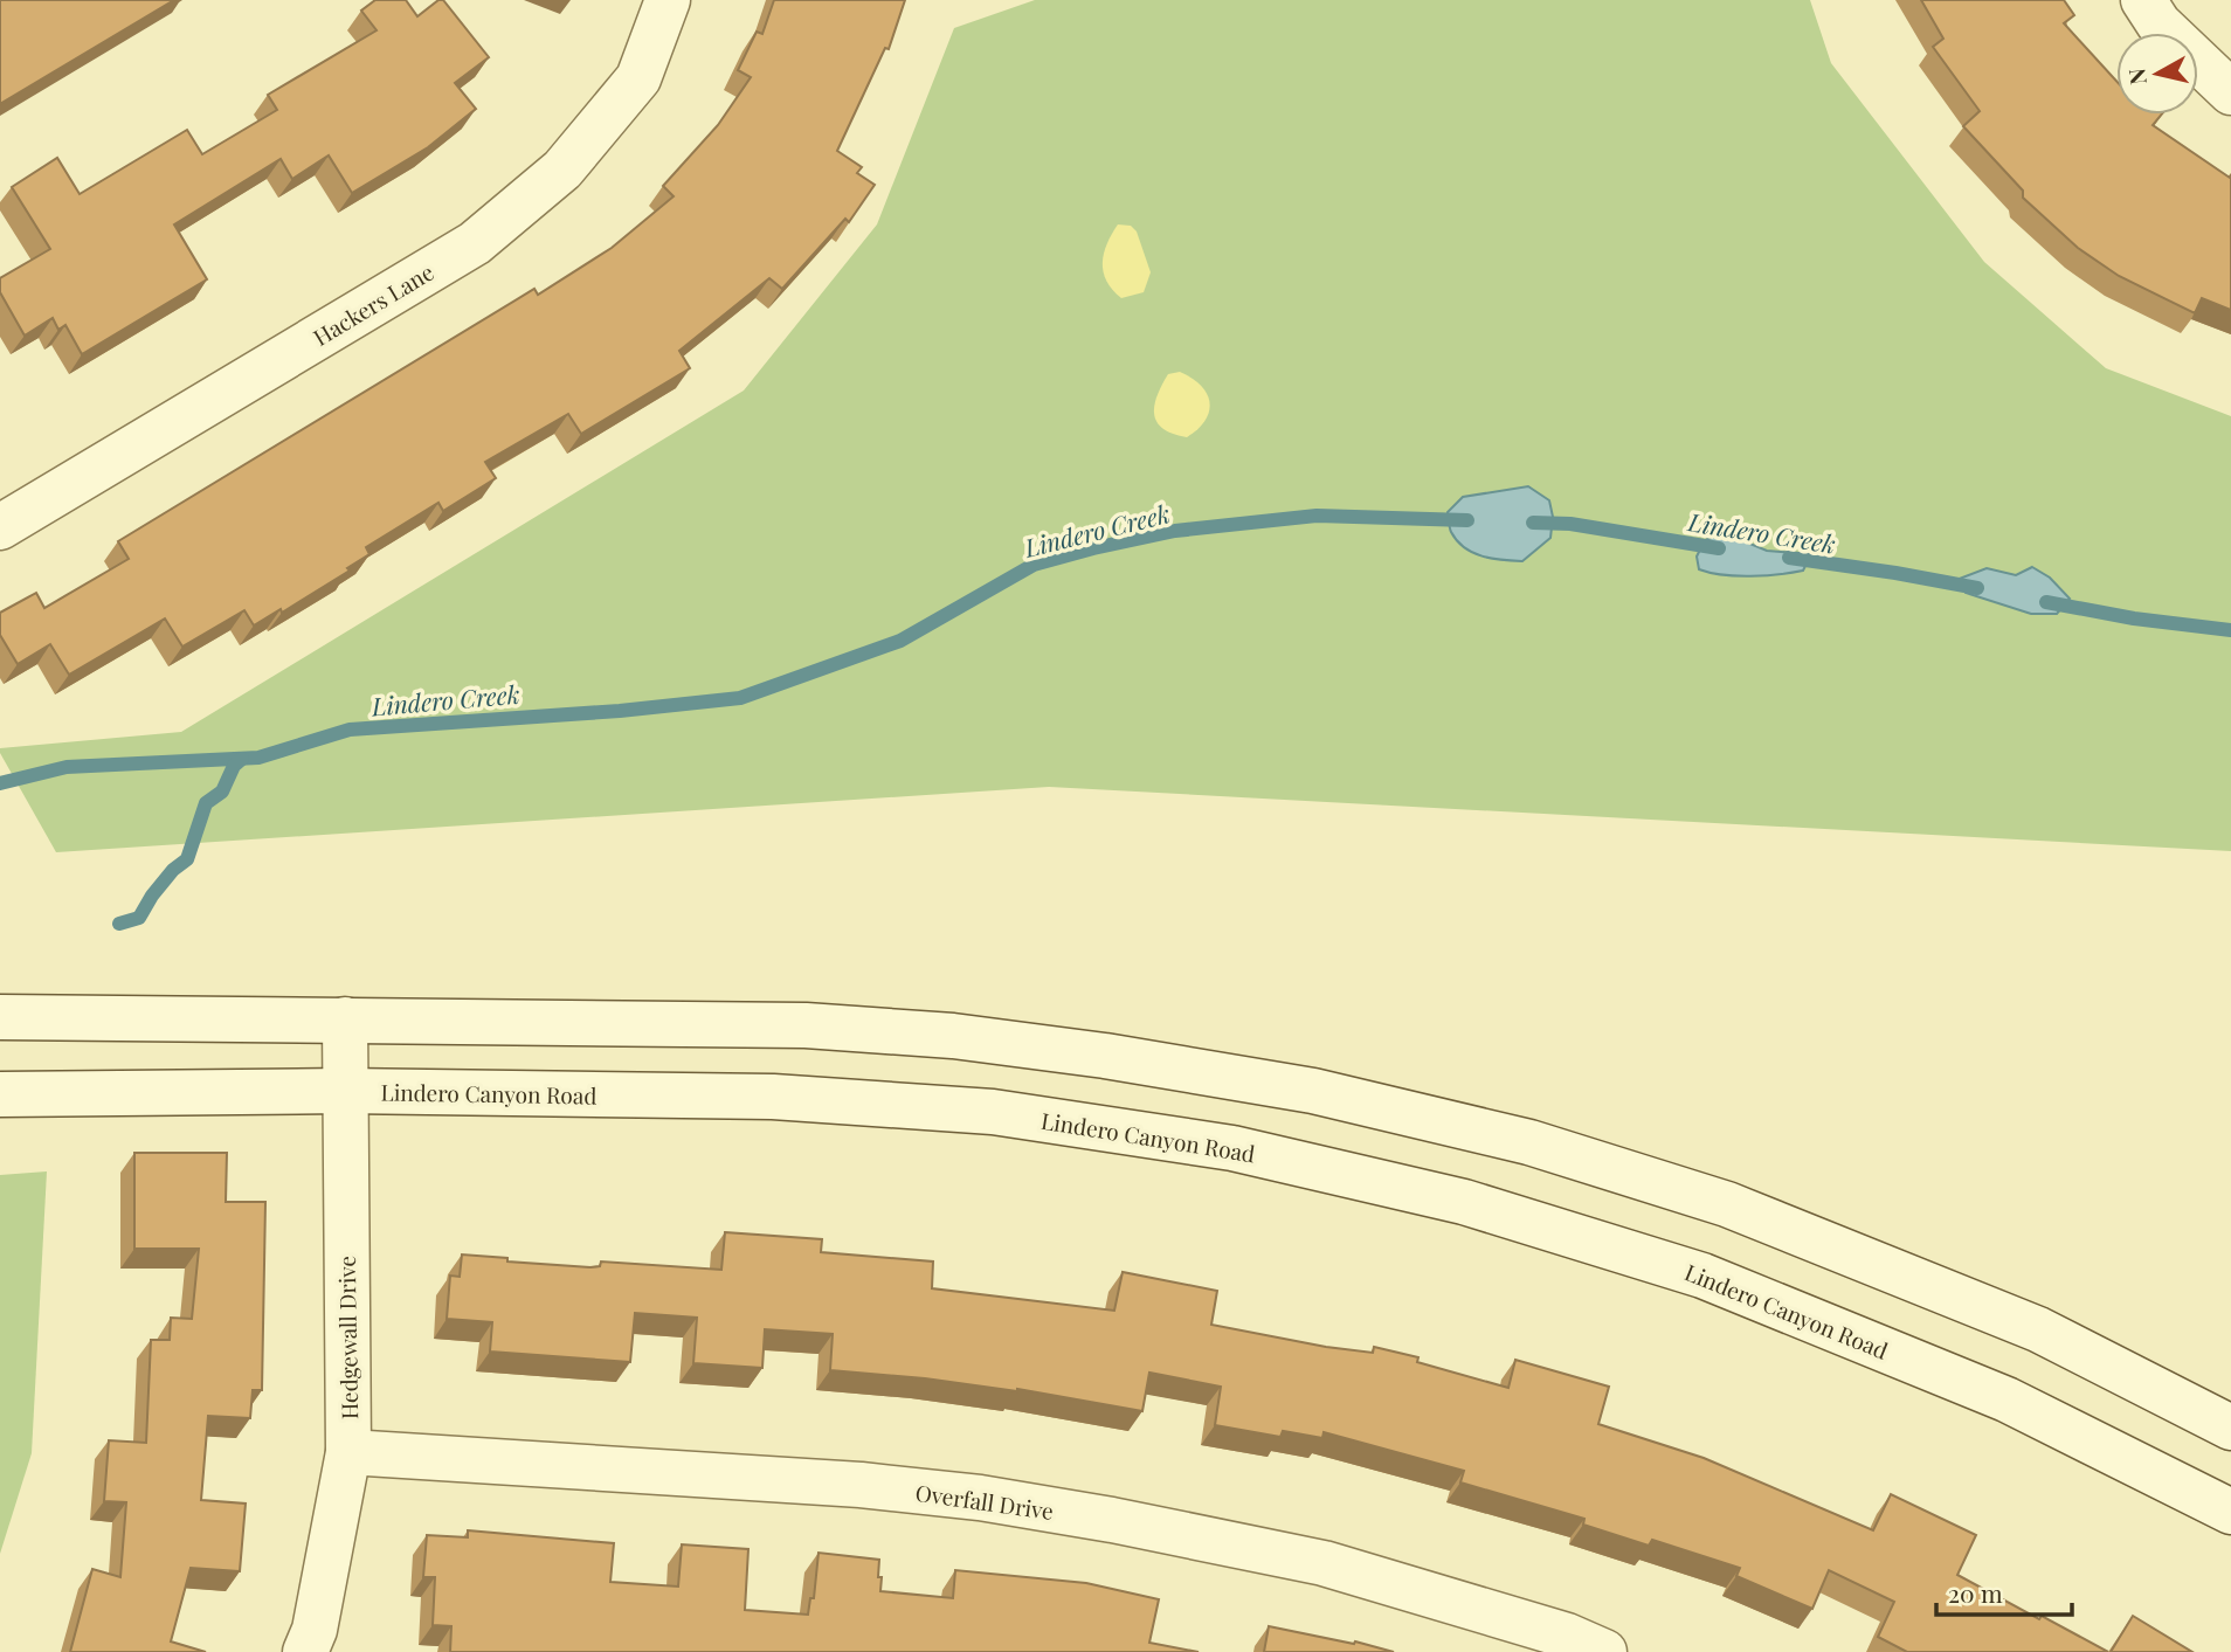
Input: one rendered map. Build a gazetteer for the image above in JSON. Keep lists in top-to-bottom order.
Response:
{
  "streets": {
    "main road": [
      "Hackers Lane",
      "Lindero Canyon Road",
      "Hedgewall Drive",
      "Overfall Drive"
    ]
  },
  "crossings": [
    ["Lindero Canyon Road", "Hedgewall Drive"],
    ["Hedgewall Drive", "Overfall Drive"]
  ],
  "water": ["Lindero Creek"],
  "scale_bar": "20 m",
  "north": "left"
}
